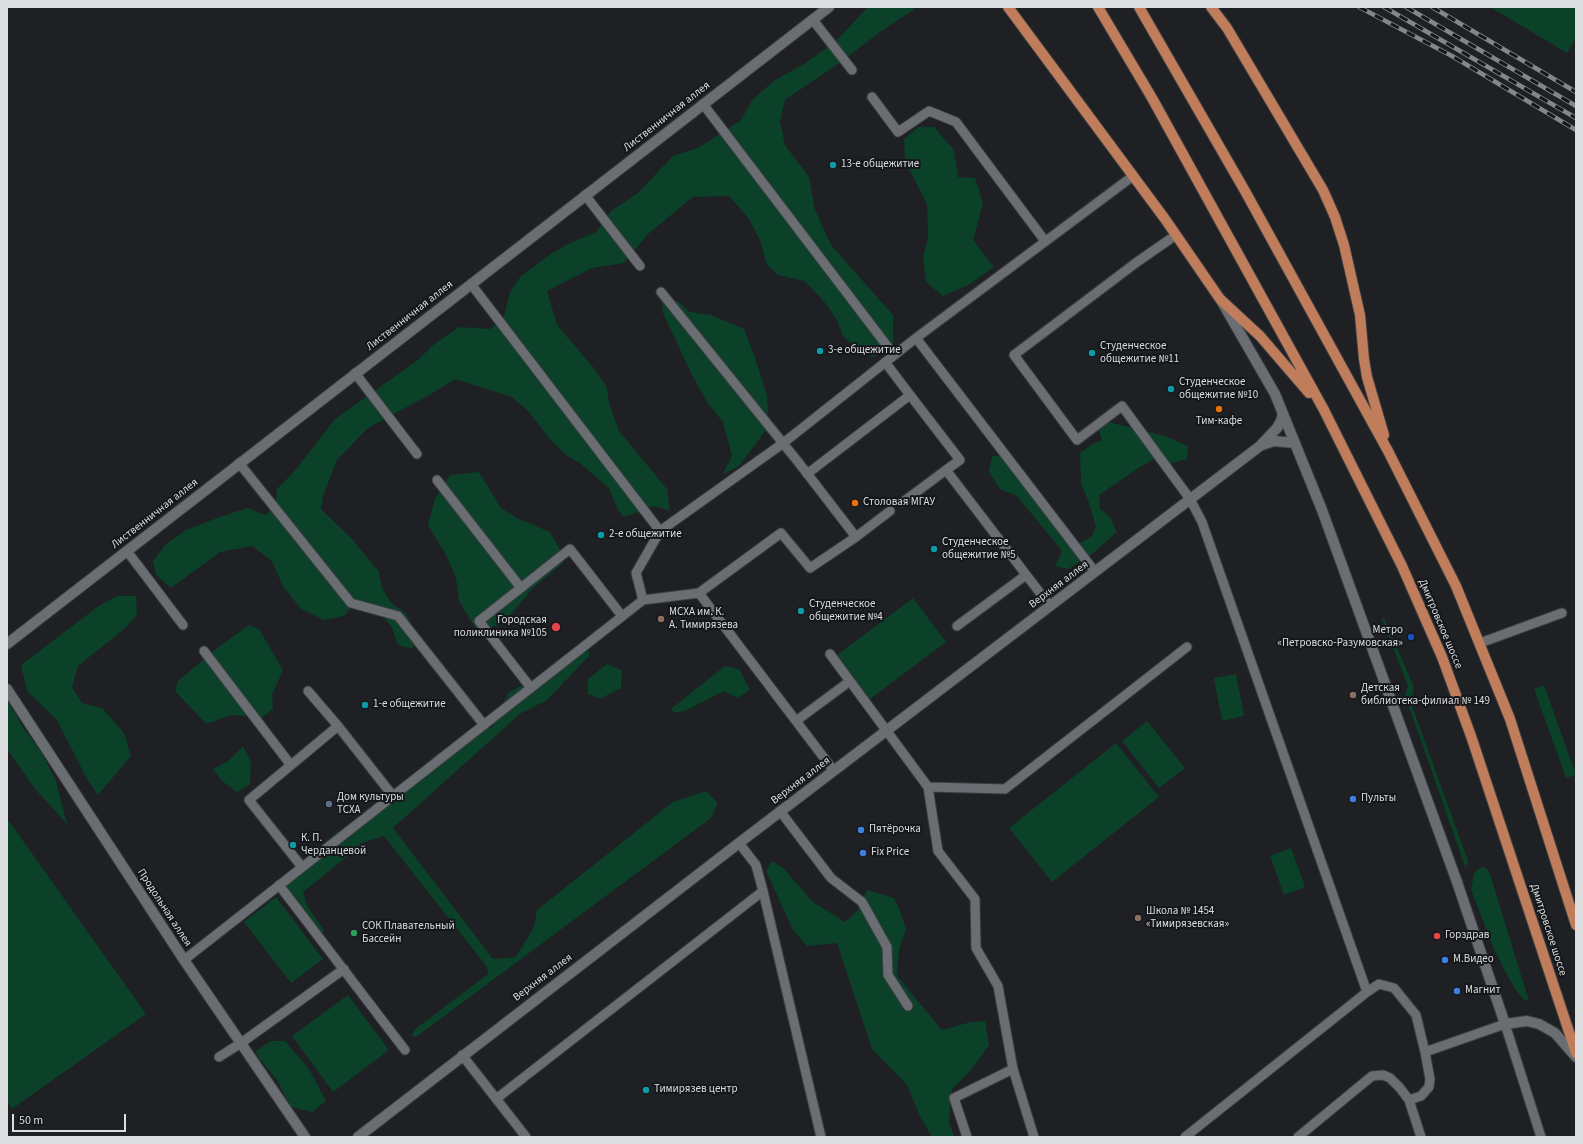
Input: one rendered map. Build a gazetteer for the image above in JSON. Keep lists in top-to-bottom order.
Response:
{
  "streets": {
    "main road": ["Дмитровское шоссе"],
    "street": ["Лиственничная аллея", "Верхняя аллея", "Продольная аллея"]
  },
  "places": [
    "13-е общежитие",
    "3-е общежитие",
    "Студенческое общежитие №11",
    "Студенческое общежитие №10",
    "Тим-кафе",
    "Столовая МГАУ",
    "2-е общежитие",
    "Студенческое общежитие №5",
    "Студенческое общежитие №4",
    "МСХА им. К. А. Тимирязева",
    "Городская поликлиника №105",
    "Метро «Петровско-Разумовская»",
    "Детская библиотека-филиал № 149",
    "1-е общежитие",
    "Пульты",
    "Дом культуры ТСХА",
    "Пятёрочка",
    "К. П. Черданцевой",
    "Fix Price",
    "Школа № 1454 «Тимирязевская»",
    "СОК Плавательный Бассейн",
    "Горздрав",
    "М.Видео",
    "Магнит",
    "Тимирязев центр"
  ],
  "scale_bar": "50 m"
}
